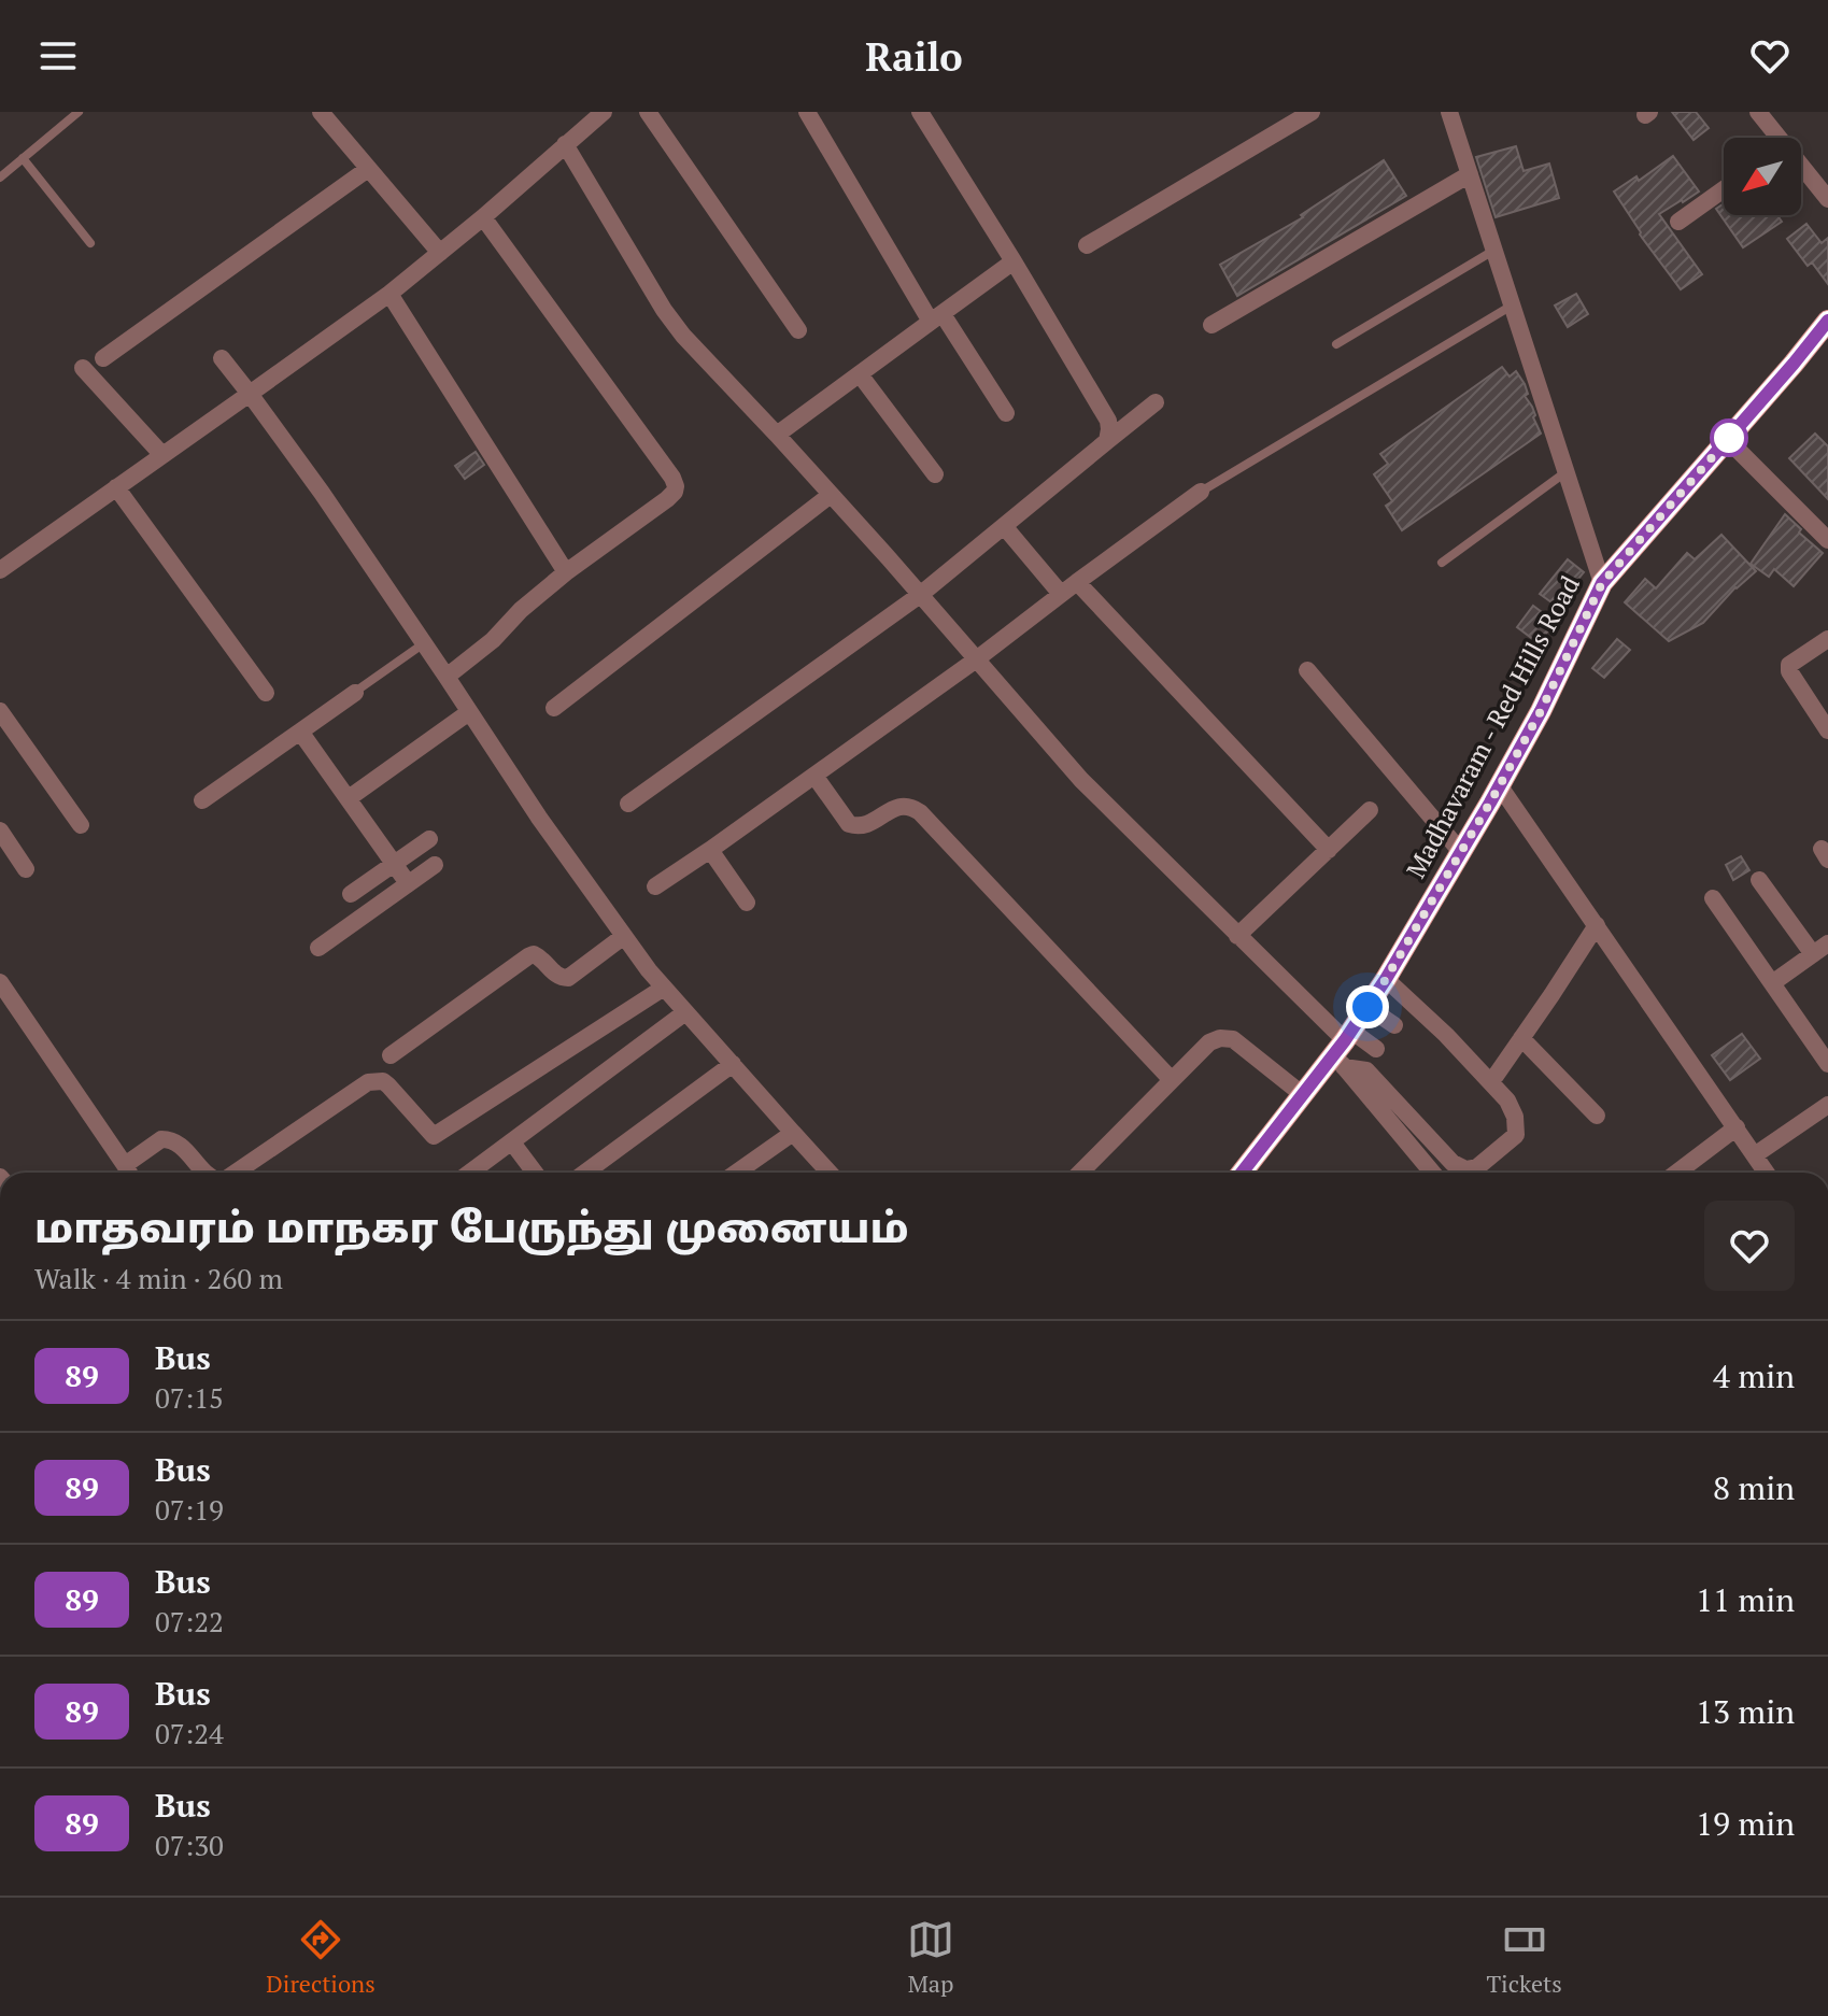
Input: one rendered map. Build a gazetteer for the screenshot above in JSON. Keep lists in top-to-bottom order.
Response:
{
  "streets": {
    "main road": ["Madhavaram - Red Hills Road"]
  },
  "lines": ["bus line 89"],
  "north": "bottom left",
  "page": {
    "header": "Railo",
    "heading": ["மாதவரம் மாநகர பேருந்து முனையம்", "Walk · 4 min · 260 m"],
    "list": [
      {
        "mark": "89",
        "name": "Bus",
        "note": "07:15",
        "value": "4 min"
      },
      {
        "mark": "89",
        "name": "Bus",
        "note": "07:19",
        "value": "8 min"
      },
      {
        "mark": "89",
        "name": "Bus",
        "note": "07:22",
        "value": "11 min"
      },
      {
        "mark": "89",
        "name": "Bus",
        "note": "07:24",
        "value": "13 min"
      },
      {
        "mark": "89",
        "name": "Bus",
        "note": "07:30",
        "value": "19 min"
      }
    ],
    "tabs": ["Directions", "Map", "Tickets"]
  }
}
